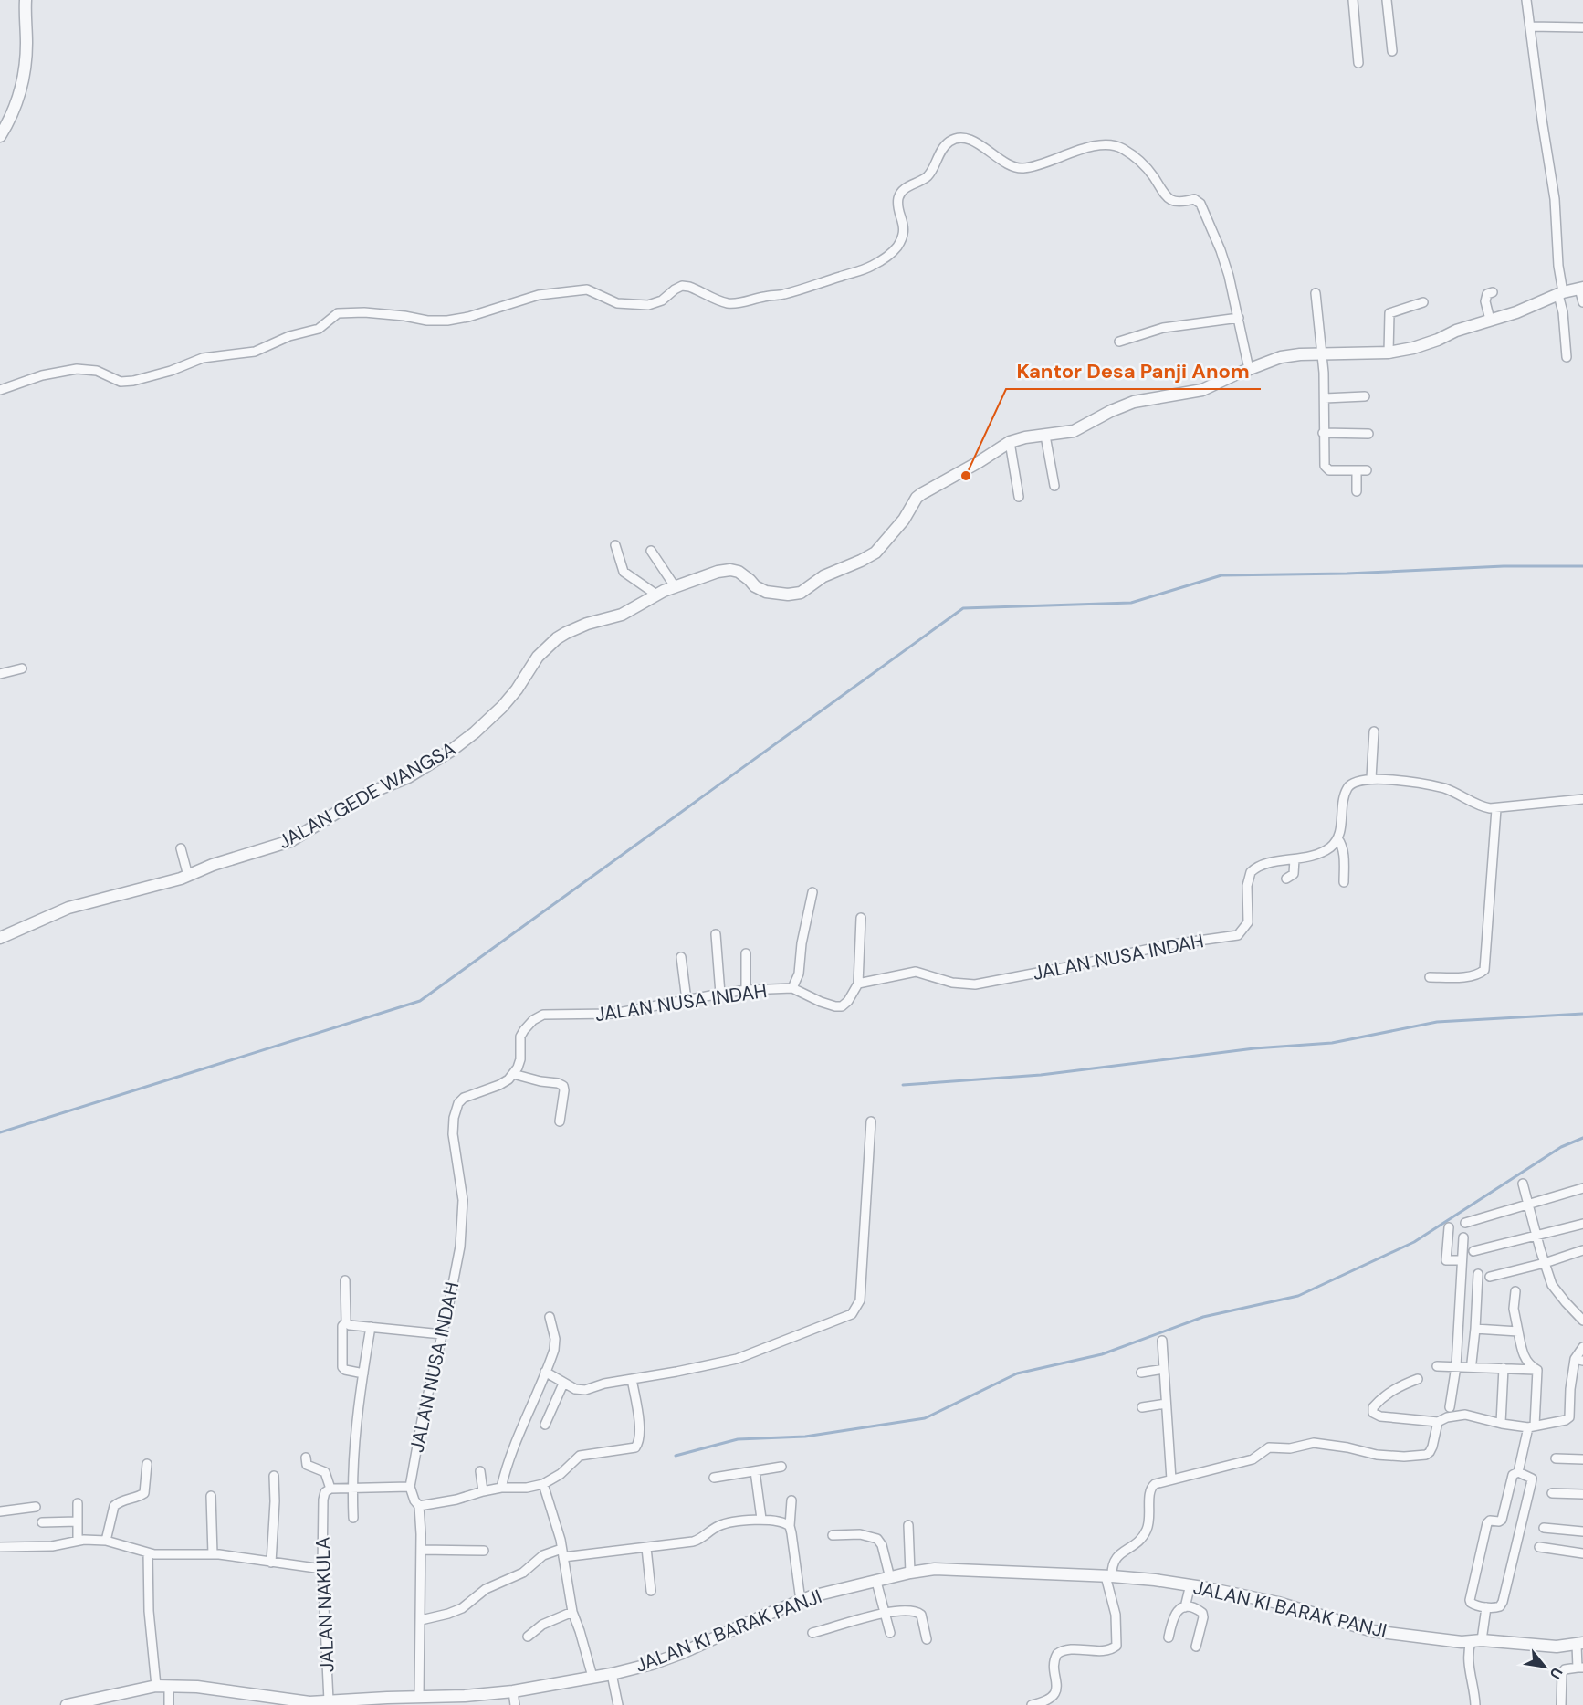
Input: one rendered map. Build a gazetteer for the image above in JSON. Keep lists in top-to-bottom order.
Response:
{
  "streets": {
    "street": [
      "JALAN GEDE WANGSA",
      "JALAN NUSA INDAH",
      "JALAN NAKULA",
      "JALAN KI BARAK PANJI"
    ]
  },
  "crossings": [
    ["JALAN NAKULA", "JALAN KI BARAK PANJI"]
  ],
  "places": ["Kantor Desa Panji Anom"],
  "north": "bottom right"
}
